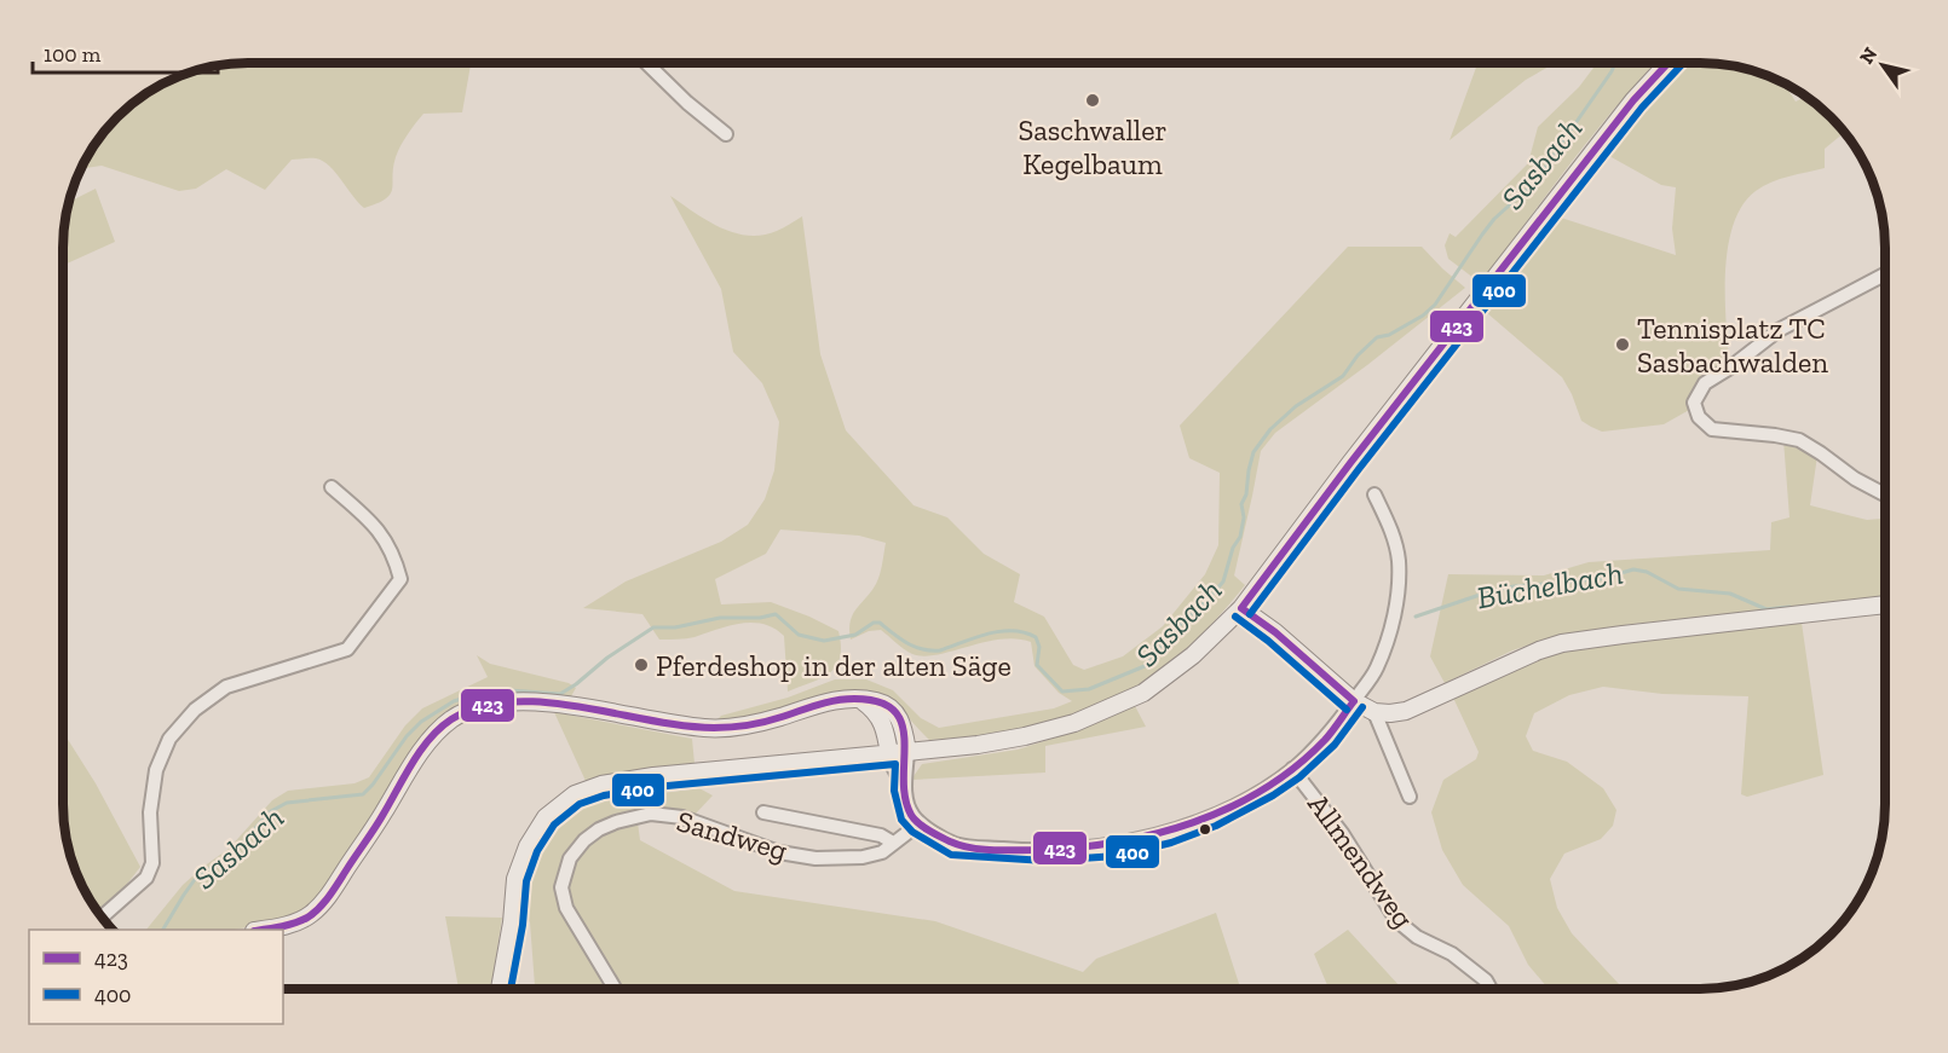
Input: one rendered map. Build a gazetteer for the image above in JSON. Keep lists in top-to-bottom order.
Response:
{
  "streets": {
    "street": ["Sandweg", "Allmendweg"]
  },
  "water": ["Sasbach", "Büchelbach"],
  "places": ["Saschwaller Kegelbaum", "Tennisplatz TC Sasbachwalden", "Pferdeshop in der alten Säge"],
  "lines": ["transit line 423", "transit line 400"],
  "legend": ["423", "400"],
  "scale_bar": "100 m",
  "north": "top left"
}
